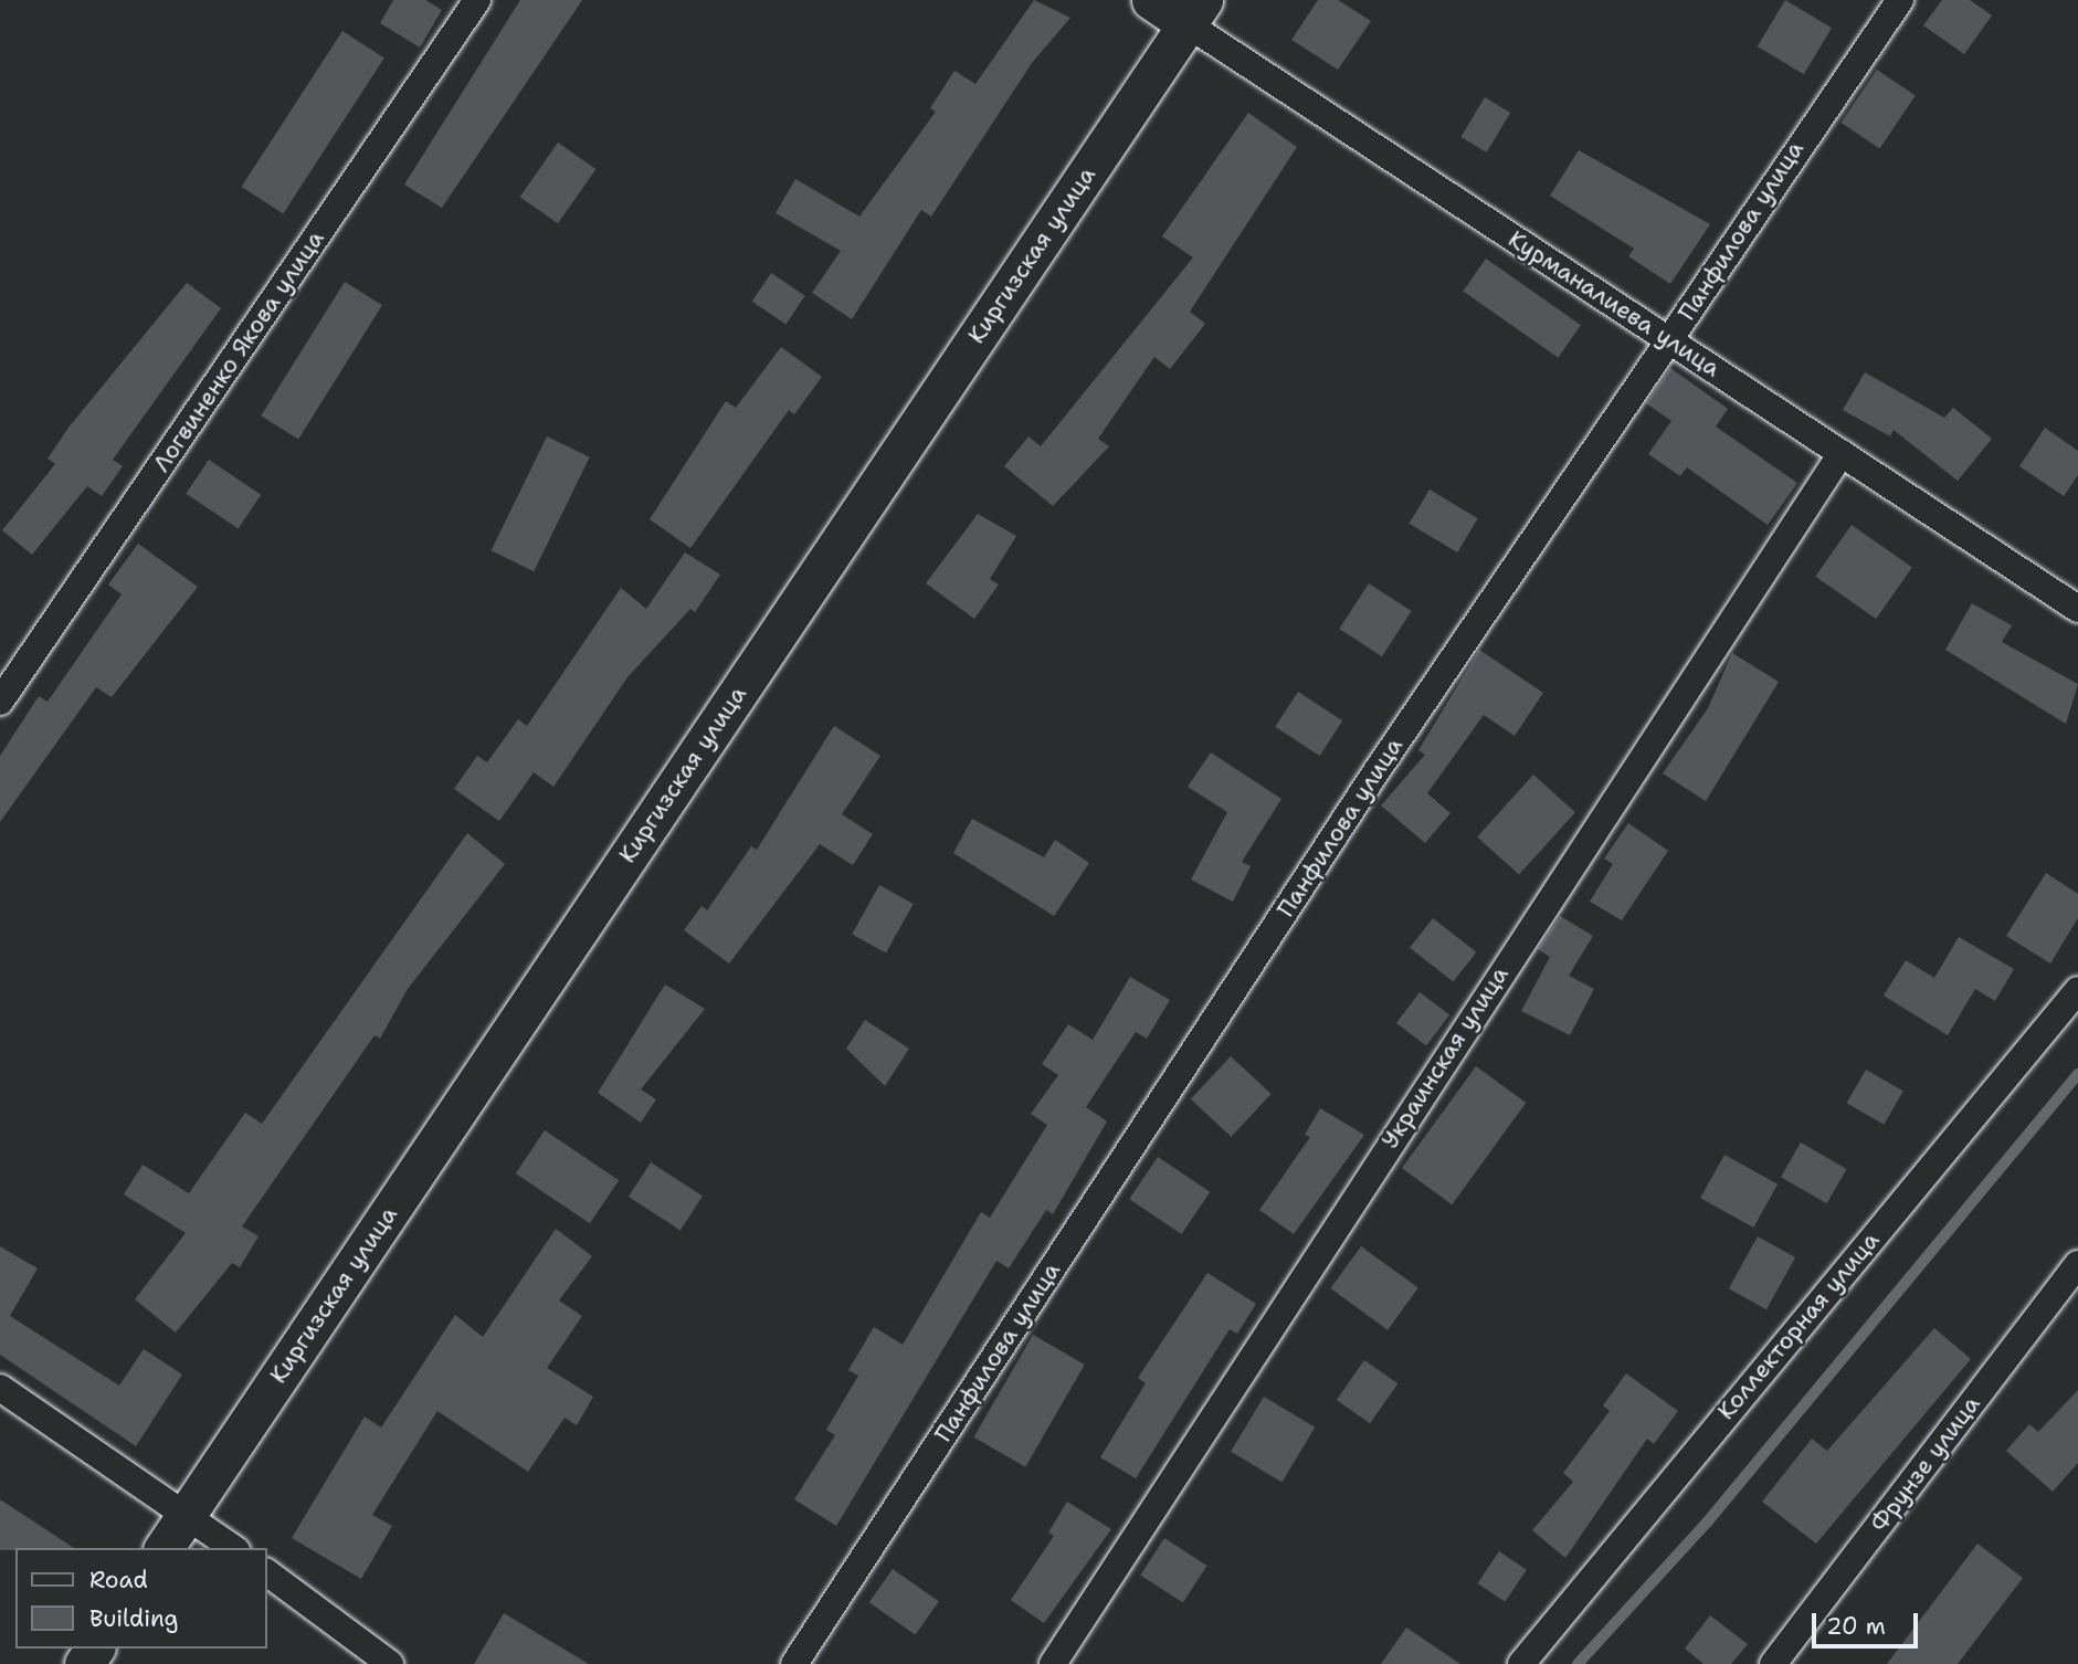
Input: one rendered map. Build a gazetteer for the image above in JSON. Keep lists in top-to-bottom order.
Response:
{
  "streets": {
    "main road": ["Киргизская улица", "Курманалиева улица"],
    "street": [
      "Панфилова улица",
      "Логвиненко Якова улица",
      "Украинская улица",
      "Коллекторная улица",
      "Фрунзе улица"
    ]
  },
  "crossings": [
    ["Панфилова улица", "Курманалиева улица"],
    ["Киргизская улица", "Курманалиева улица"],
    ["Курманалиева улица", "Украинская улица"]
  ],
  "legend": ["Road", "Building"],
  "scale_bar": "20 m"
}
